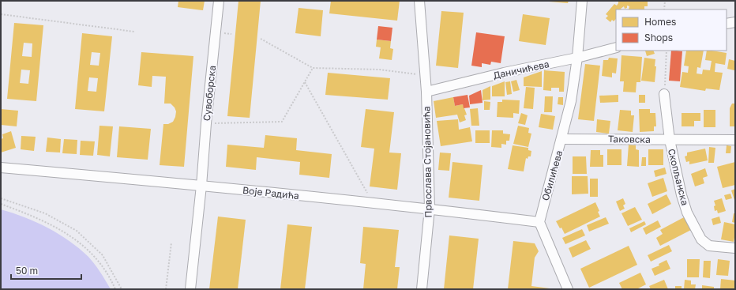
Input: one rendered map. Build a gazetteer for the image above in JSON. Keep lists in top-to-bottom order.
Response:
{
  "streets": {
    "street": [
      "Даничићева",
      "Сувоборска",
      "Таковска",
      "Првослава Стојановића",
      "Обилићева",
      "Скопљанска",
      "Воје Радића"
    ]
  },
  "crossings": [
    ["Даничићева", "Првослава Стојановића"],
    ["Даничићева", "Обилићева"],
    ["Сувоборска", "Воје Радића"],
    ["Таковска", "Обилићева"],
    ["Таковска", "Скопљанска"],
    ["Првослава Стојановића", "Воје Радића"],
    ["Обилићева", "Воје Радића"]
  ],
  "legend": ["Homes", "Shops"],
  "scale_bar": "50 m"
}
